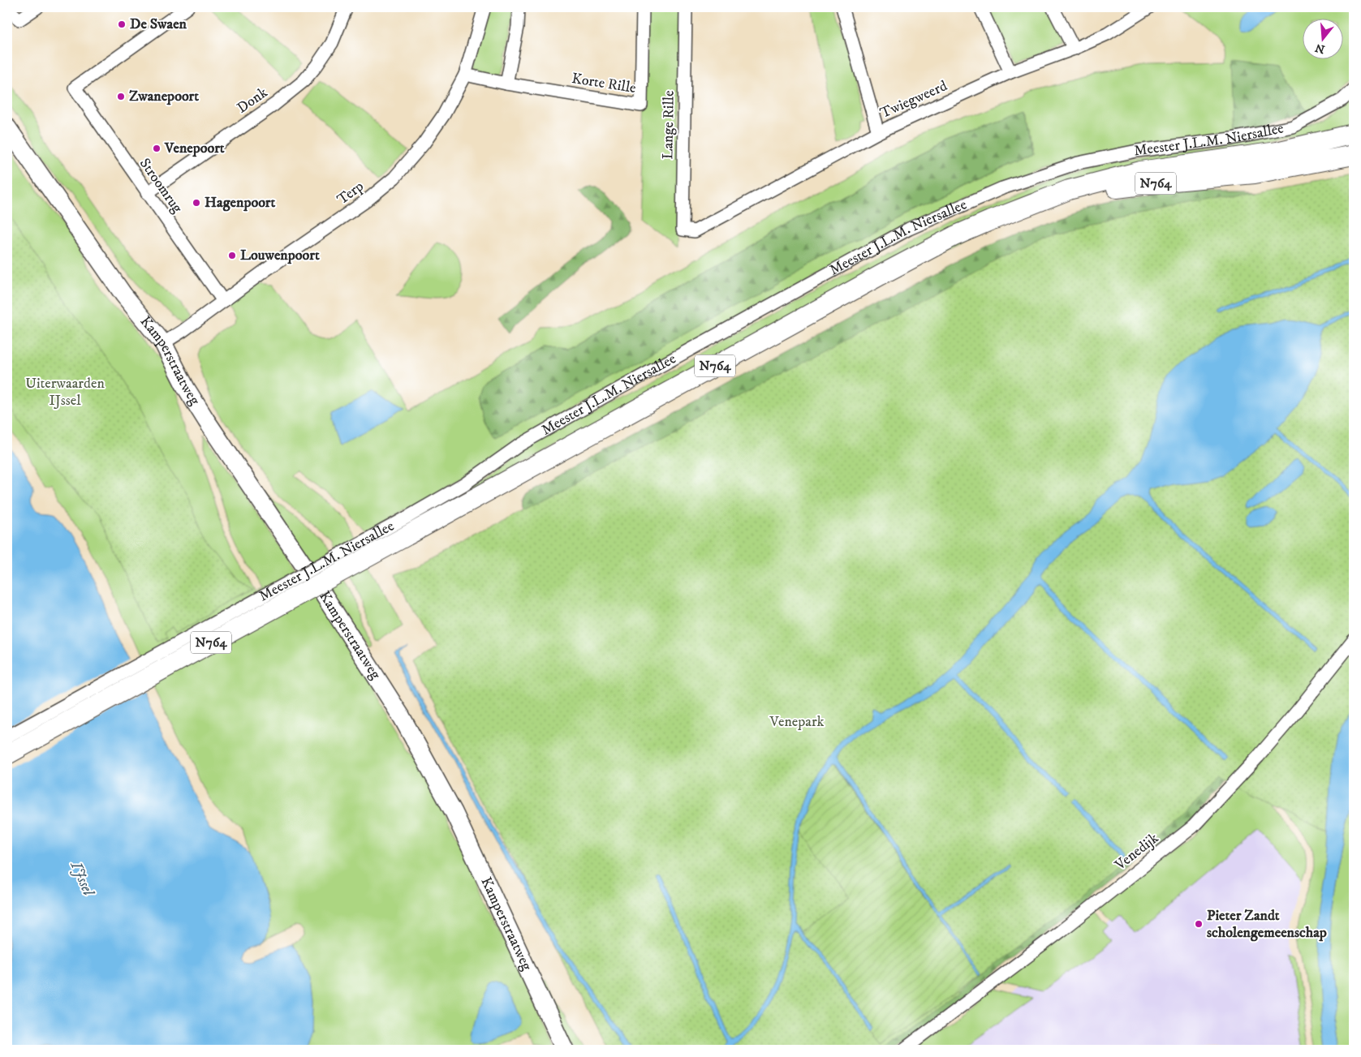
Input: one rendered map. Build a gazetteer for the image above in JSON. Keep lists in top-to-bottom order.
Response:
{
  "streets": {
    "main road": ["Meester J.L.M. Niersallee", "N764", "Kamperstraatweg"],
    "street": [
      "Korte Rille",
      "Twiegweerd",
      "Donk",
      "Lange Rille",
      "Stroomrug",
      "Terp",
      "Venedijk"
    ]
  },
  "crossings": [
    ["Korte Rille", "Terp"],
    ["Twiegweerd", "Lange Rille"],
    ["Donk", "Stroomrug"],
    ["Stroomrug", "Terp"],
    ["Terp", "Kamperstraatweg"]
  ],
  "water": ["IJssel"],
  "parks": ["Uiterwaarden IJssel", "Venepark"],
  "places": [
    "De Swaen",
    "Zwanepoort",
    "Venepoort",
    "Hagenpoort",
    "Louwenpoort",
    "Pieter Zandt scholengemeenschap"
  ],
  "north": "bottom"
}
